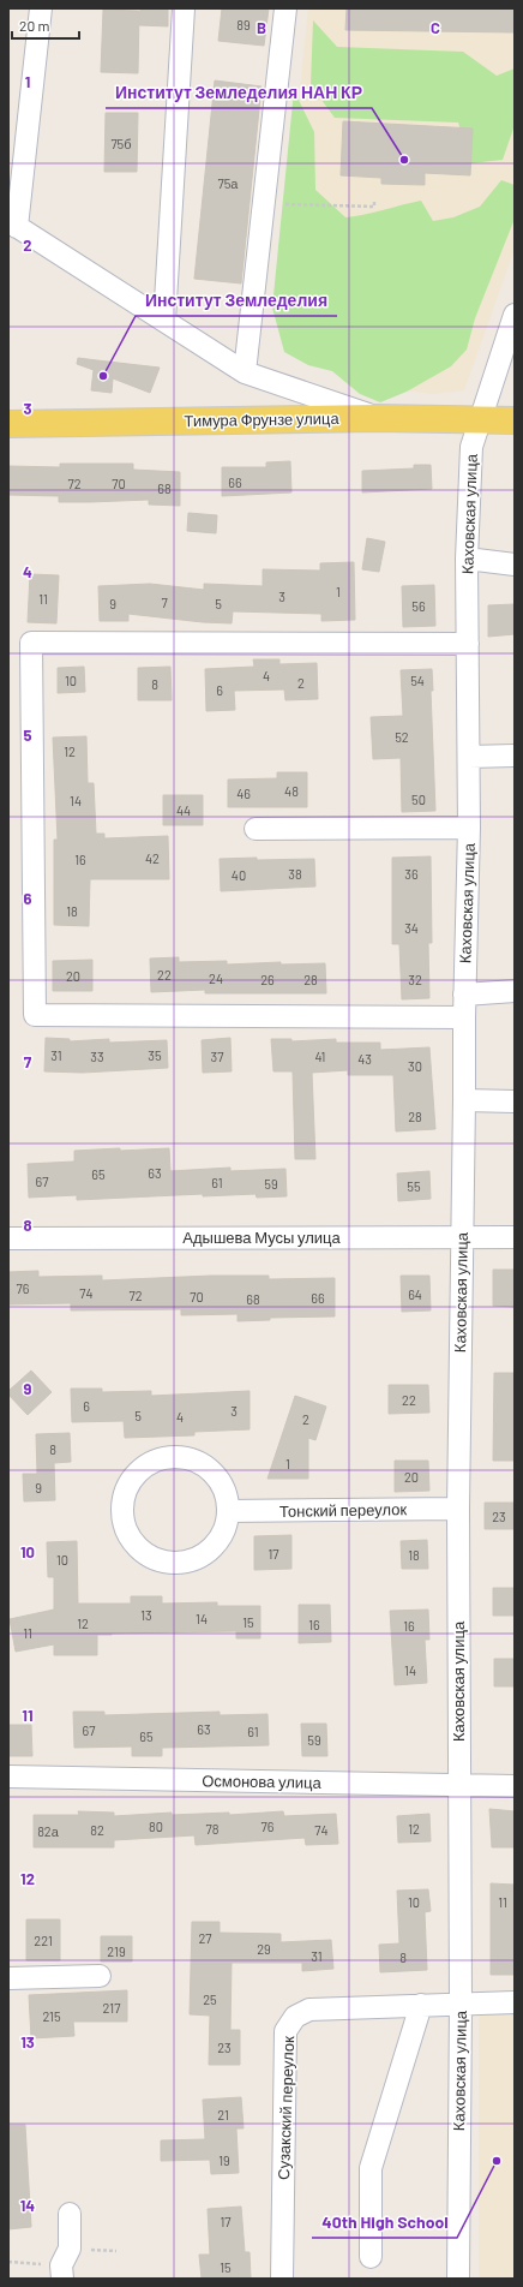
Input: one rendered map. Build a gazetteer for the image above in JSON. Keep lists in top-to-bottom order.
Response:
{
  "streets": {
    "main road": ["Тимура Фрунзе улица"],
    "street": [
      "Каховская улица",
      "Адышева Мусы улица",
      "Тонский переулок",
      "Осмонова улица",
      "Сузакский переулок"
    ]
  },
  "crossings": [
    ["Тимура Фрунзе улица", "Каховская улица"],
    ["Каховская улица", "Адышева Мусы улица"],
    ["Каховская улица", "Тонский переулок"],
    ["Каховская улица", "Осмонова улица"],
    ["Каховская улица", "Сузакский переулок"]
  ],
  "places": ["Институт Земледелия НАН КР", "Институт Земледелия", "40th High School"],
  "house_numbers": [
    "89",
    "75б",
    "75а",
    "66",
    "72",
    "70",
    "68",
    "1",
    "3",
    "11",
    "7",
    "9",
    "5",
    "56",
    "4",
    "10",
    "54",
    "2",
    "8",
    "6",
    "52",
    "12",
    "48",
    "46",
    "50",
    "14",
    "44",
    "42",
    "16",
    "38",
    "36",
    "40",
    "18",
    "34",
    "22",
    "20",
    "24",
    "26",
    "28",
    "32",
    "31",
    "35",
    "33",
    "37",
    "41",
    "43",
    "30",
    "28",
    "63",
    "65",
    "67",
    "61",
    "59",
    "55",
    "76",
    "74",
    "64",
    "72",
    "70",
    "66",
    "68",
    "22",
    "6",
    "3",
    "5",
    "4",
    "2",
    "8",
    "1",
    "20",
    "9",
    "23",
    "17",
    "18",
    "10",
    "13",
    "14",
    "15",
    "12",
    "16",
    "16",
    "11",
    "14",
    "63",
    "67",
    "61",
    "65",
    "59",
    "80",
    "76",
    "78",
    "12",
    "82",
    "74",
    "82а",
    "10",
    "11",
    "27",
    "221",
    "29",
    "219",
    "31",
    "8",
    "25",
    "217",
    "215",
    "23",
    "21",
    "19",
    "17",
    "15"
  ],
  "scale_bar": "20 m",
  "grid": {
    "columns": ["B", "C"],
    "rows": [
      "1",
      "2",
      "3",
      "4",
      "5",
      "6",
      "7",
      "8",
      "9",
      "10",
      "11",
      "12",
      "13",
      "14"
    ]
  }
}
